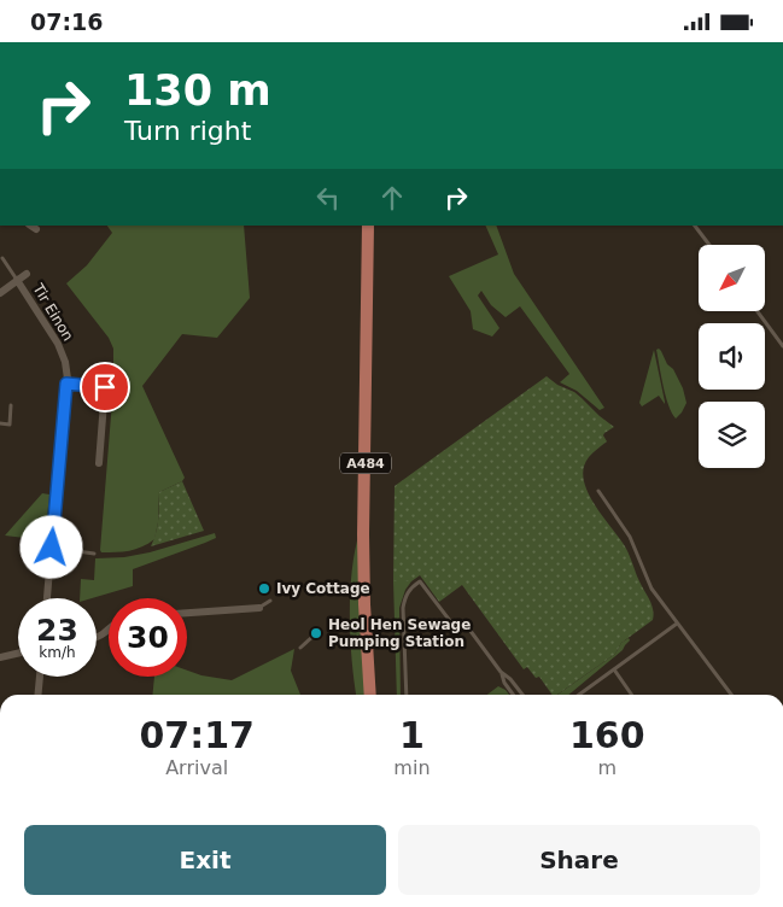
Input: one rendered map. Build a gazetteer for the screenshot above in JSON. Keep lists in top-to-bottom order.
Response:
{
  "streets": {
    "main road": ["A484"],
    "street": ["Tir Einon"]
  },
  "places": ["Ivy Cottage", "Heol Hen Sewage Pumping Station"],
  "north": "bottom left",
  "page": {
    "status": "07:16",
    "turn": ["130 m", "Turn right"],
    "speed": "23 km/h",
    "limit": "30",
    "eta": [
      "07:17",
      "Arrival",
      "1",
      "min",
      "160",
      "m"
    ],
    "buttons": ["Exit", "Share"]
  }
}
